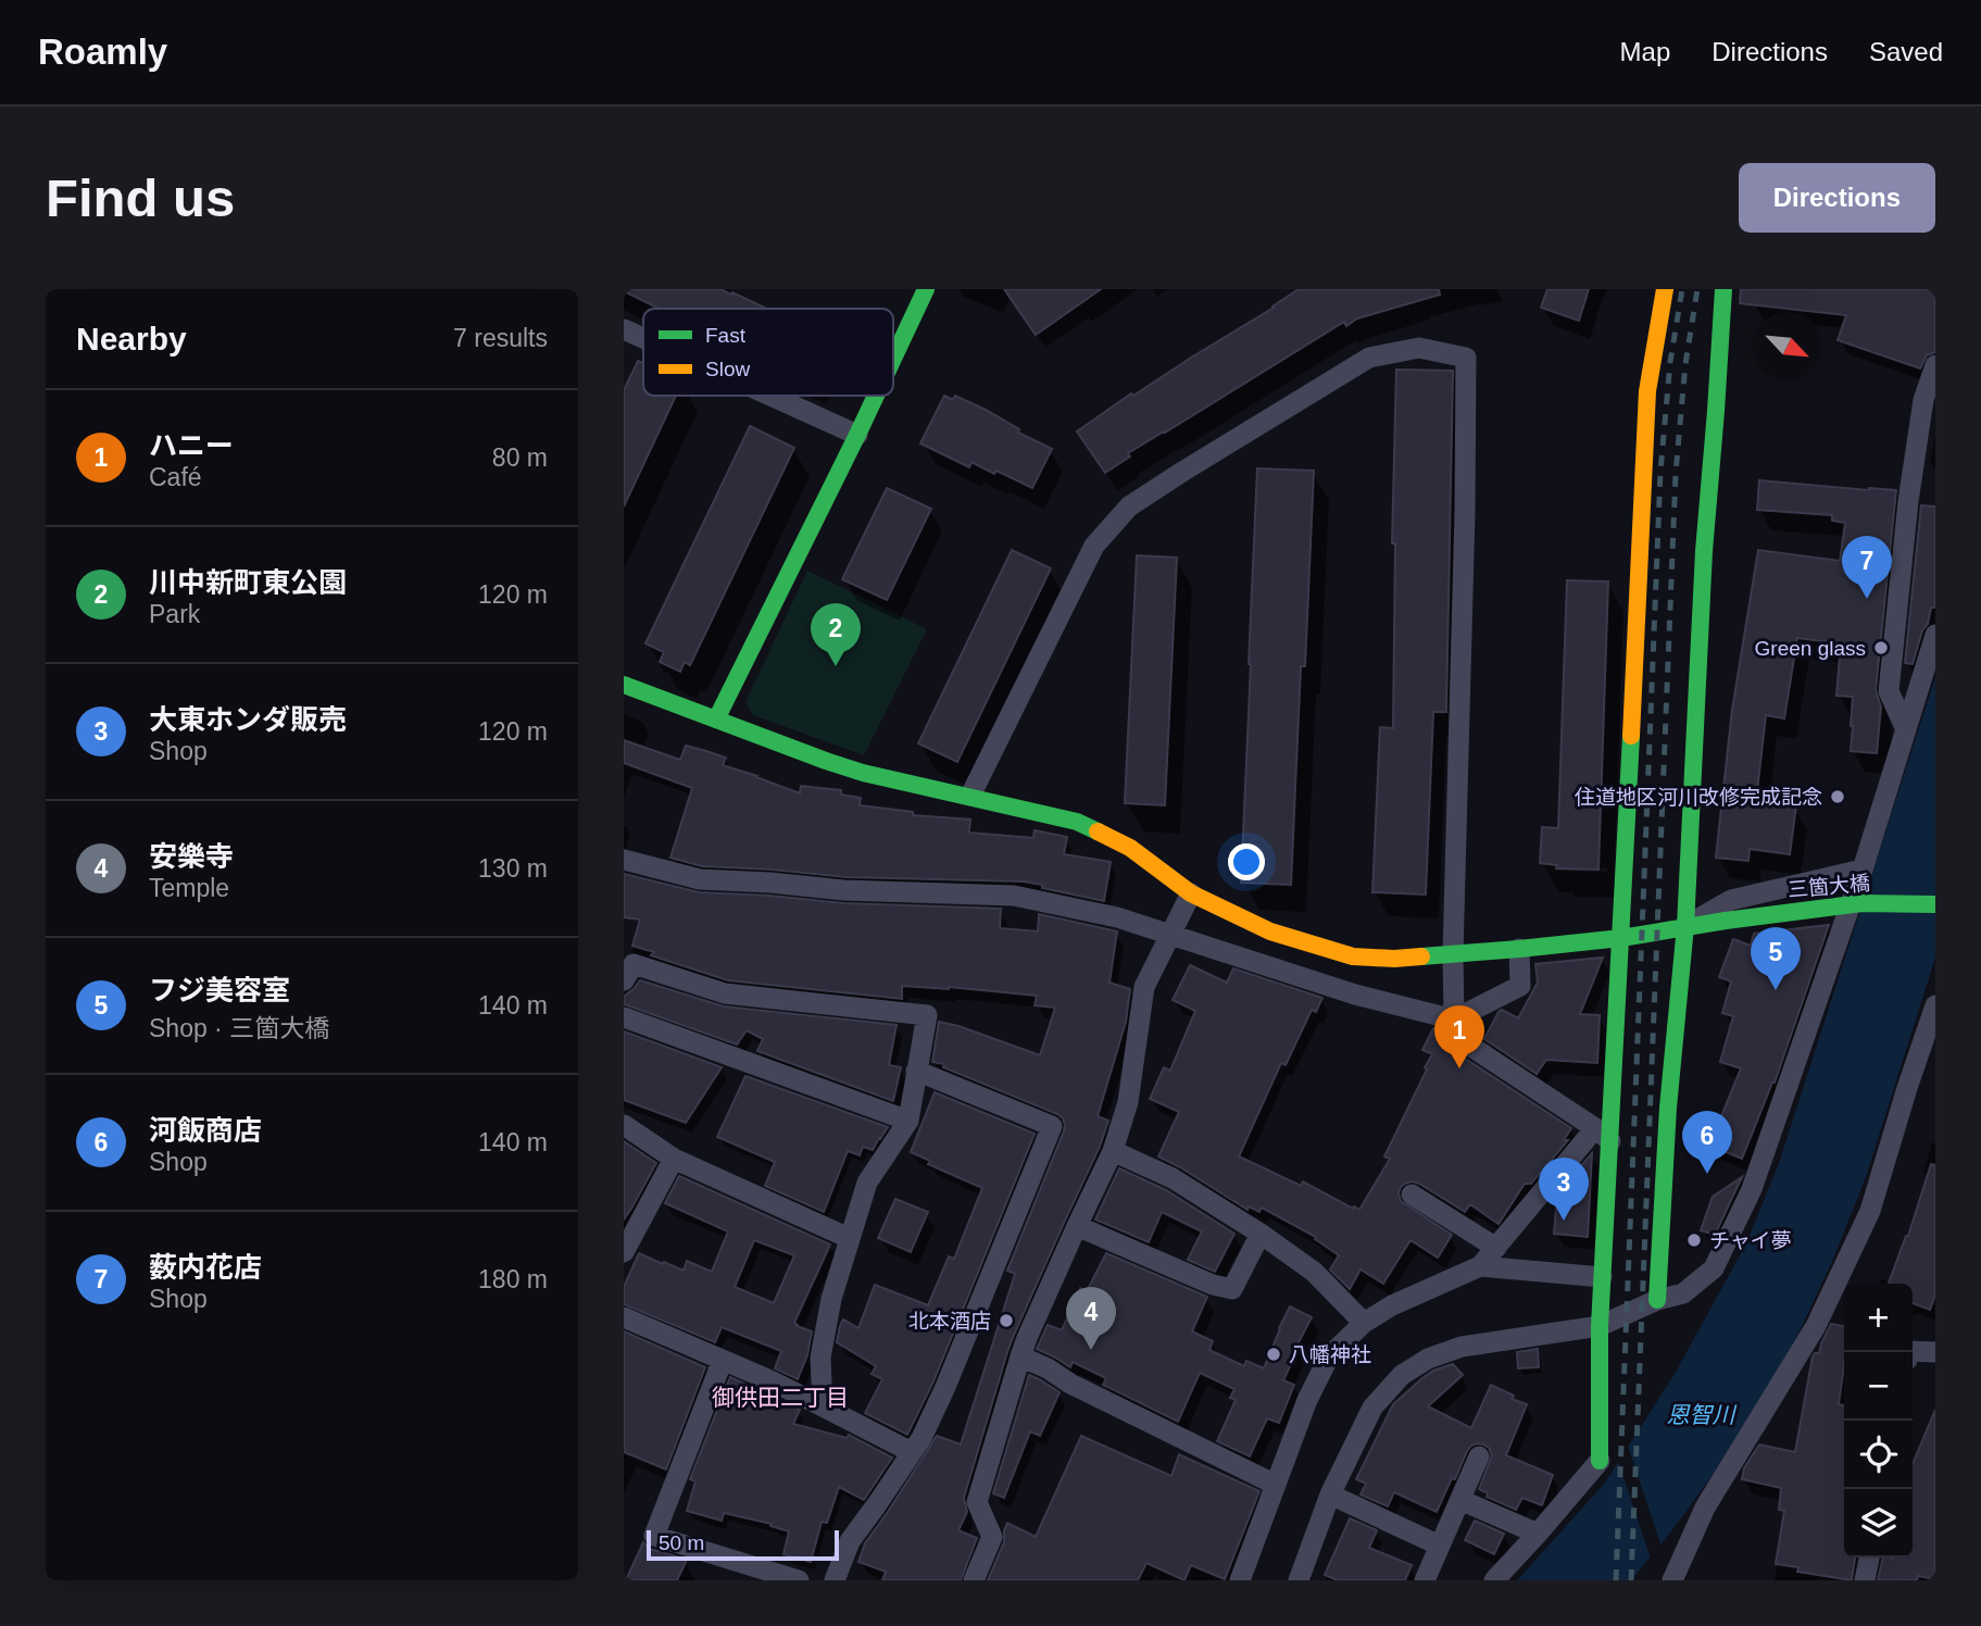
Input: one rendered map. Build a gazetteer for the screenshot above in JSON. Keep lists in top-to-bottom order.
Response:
{
  "streets": {
    "street": ["三箇大橋"]
  },
  "districts": ["御供田二丁目"],
  "water": ["恩智川"],
  "places": [
    "Green glass",
    "住道地区河川改修完成記念",
    "チャイ夢",
    "北本酒店",
    "八幡神社"
  ],
  "legend": ["Fast", "Slow"],
  "scale_bar": "50 m",
  "north": "bottom right",
  "page": {
    "header": "Roamly",
    "nav": ["Map", "Directions", "Saved"],
    "buttons": "Directions",
    "title": "Find us",
    "heading": ["Nearby", "7 results"],
    "list": [
      {
        "mark": "1",
        "name": "ハニー",
        "note": "Café",
        "value": "80 m"
      },
      {
        "mark": "2",
        "name": "川中新町東公園",
        "note": "Park",
        "value": "120 m"
      },
      {
        "mark": "3",
        "name": "大東ホンダ販売",
        "note": "Shop",
        "value": "120 m"
      },
      {
        "mark": "4",
        "name": "安樂寺",
        "note": "Temple",
        "value": "130 m"
      },
      {
        "mark": "5",
        "name": "フジ美容室",
        "note": "Shop · 三箇大橋",
        "value": "140 m"
      },
      {
        "mark": "6",
        "name": "河飯商店",
        "note": "Shop",
        "value": "140 m"
      },
      {
        "mark": "7",
        "name": "薮内花店",
        "note": "Shop",
        "value": "180 m"
      }
    ],
    "pins": [
      "7",
      "2",
      "5",
      "1",
      "6",
      "3",
      "4"
    ],
    "map_buttons": ["+", "−"],
    "scale": "50 m"
  }
}
